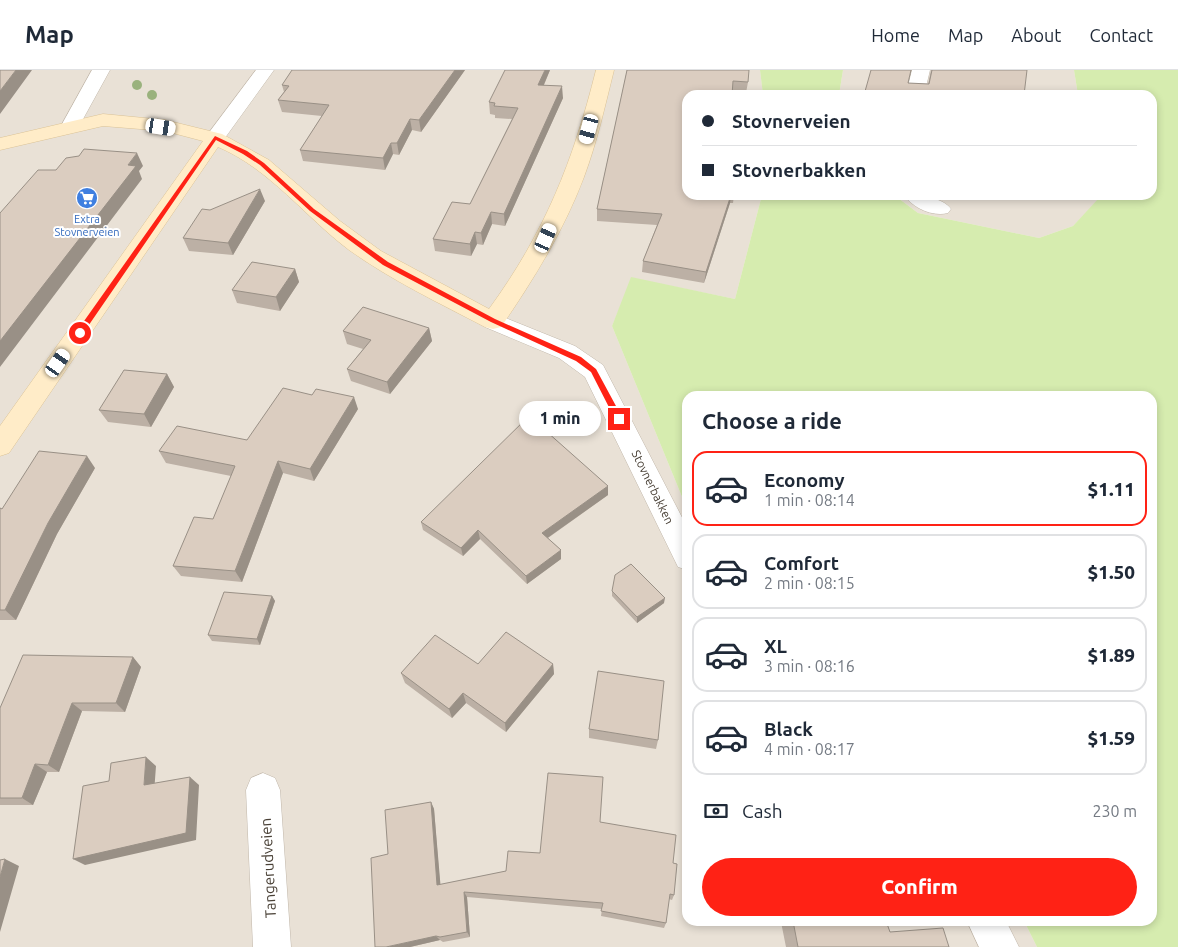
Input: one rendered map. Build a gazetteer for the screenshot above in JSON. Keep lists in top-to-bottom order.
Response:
{
  "streets": {
    "street": ["Stovnerbakken", "Tangerudveien"]
  },
  "places": {
    "supermarket": ["Extra Stovnerveien"]
  },
  "page": {
    "header": "Map",
    "nav": [
      "Home",
      "Map",
      "About",
      "Contact"
    ],
    "banner": ["Stovnerveien", "Stovnerbakken"],
    "heading": "Choose a ride",
    "bubble": "1 min",
    "list": [
      {
        "name": "Economy",
        "note": "1 min · 08:14",
        "value": "$1.11"
      },
      {
        "name": "Comfort",
        "note": "2 min · 08:15",
        "value": "$1.50"
      },
      {
        "name": "XL",
        "note": "3 min · 08:16",
        "value": "$1.89"
      },
      {
        "name": "Black",
        "note": "4 min · 08:17",
        "value": "$1.59"
      }
    ],
    "pay": ["Cash", "230 m"],
    "buttons": "Confirm"
  }
}
